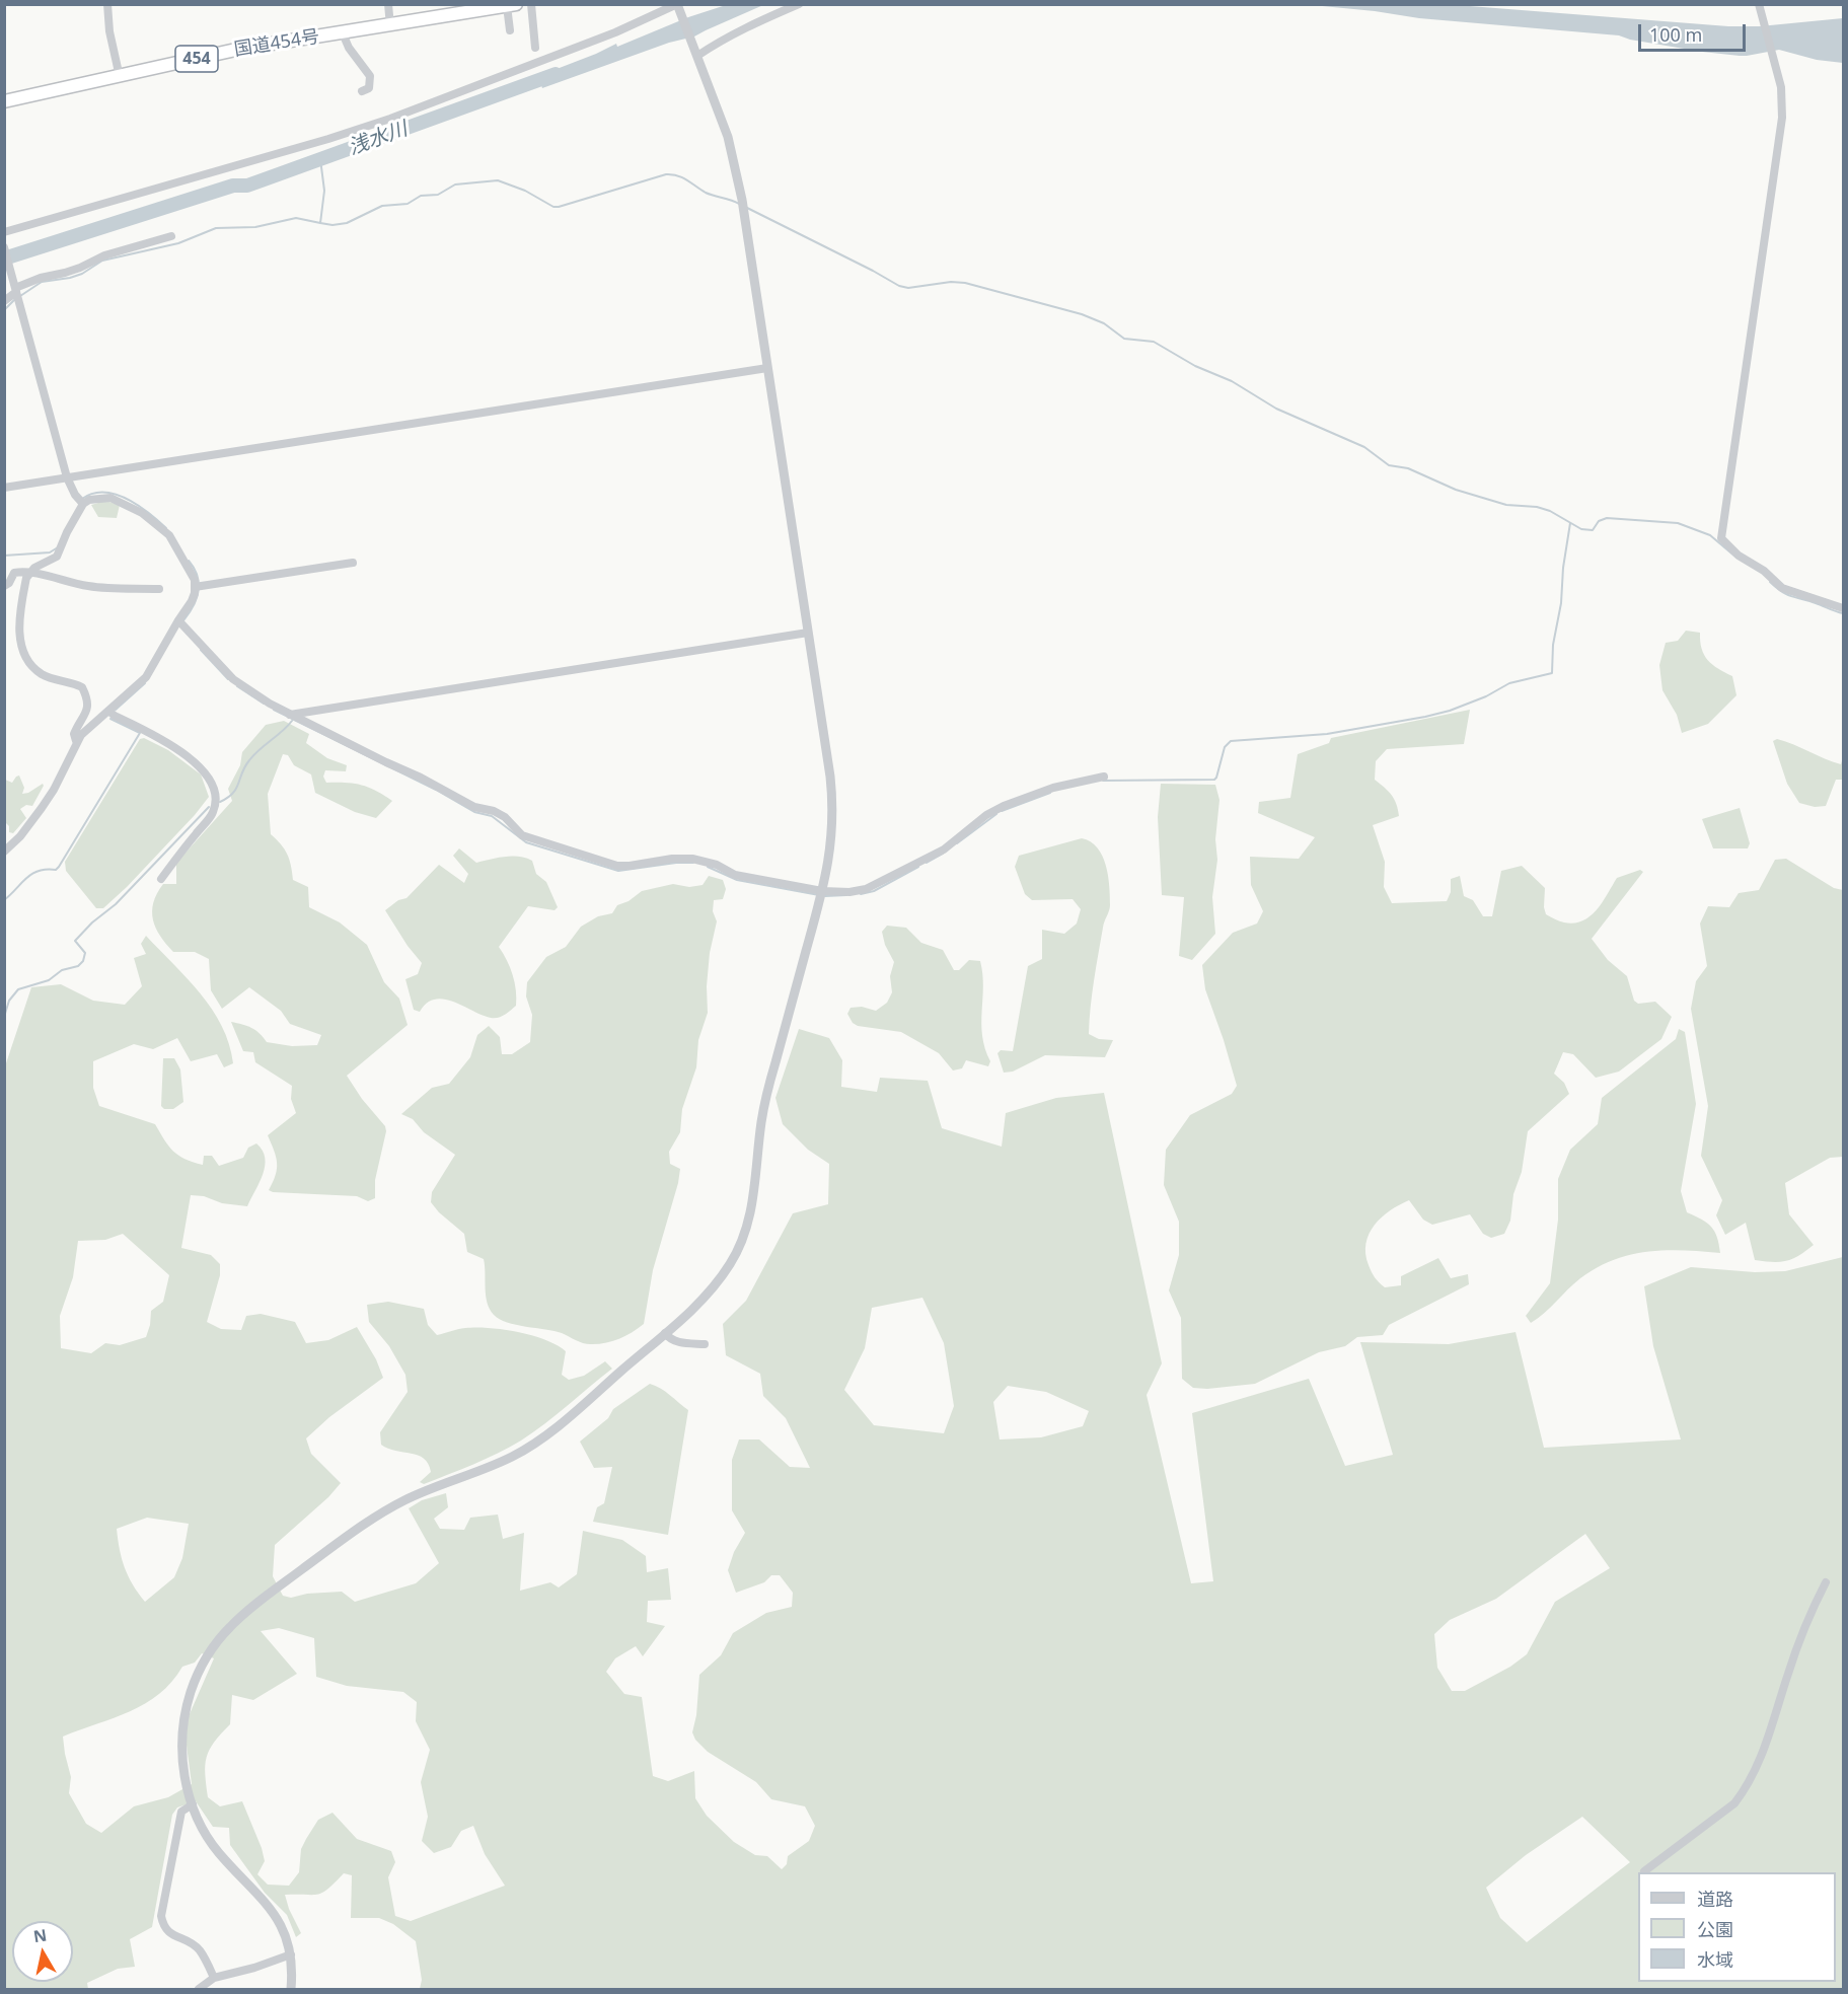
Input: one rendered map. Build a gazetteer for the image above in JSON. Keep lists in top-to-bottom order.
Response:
{
  "streets": {
    "highway": ["国道454号", "454"]
  },
  "water": ["浅水川"],
  "legend": ["道路", "公園", "水域"],
  "scale_bar": "100 m",
  "north": "top"
}
